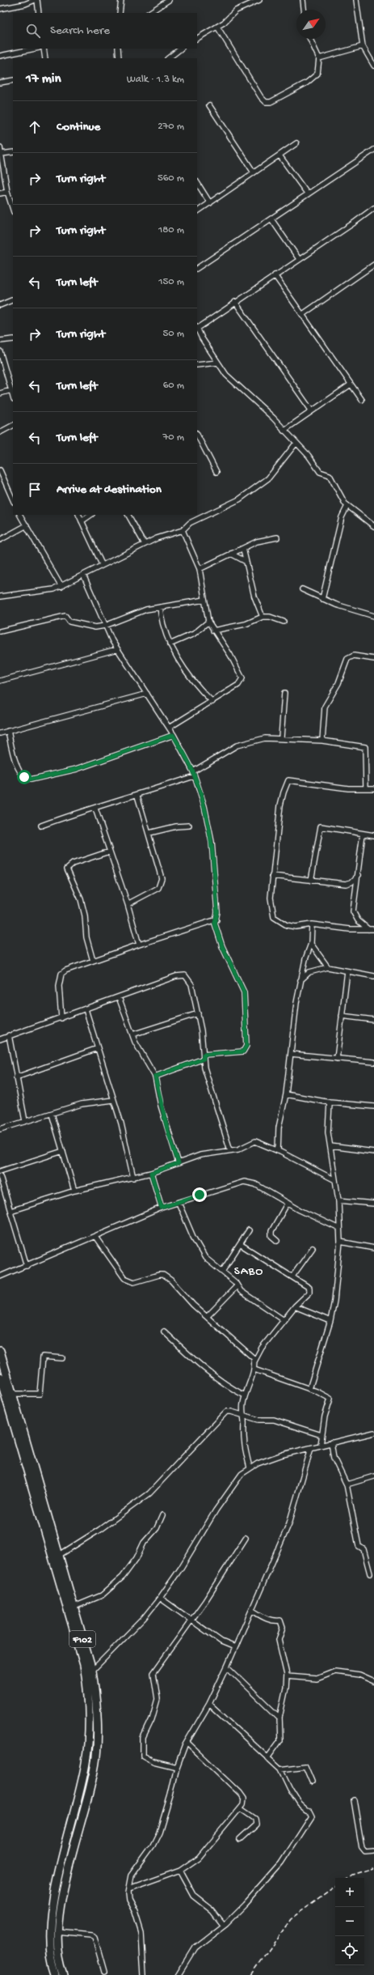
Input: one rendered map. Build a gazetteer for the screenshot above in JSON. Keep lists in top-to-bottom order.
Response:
{
  "streets": {
    "main road": ["F102"]
  },
  "districts": ["SABO"],
  "north": "top right",
  "page": {
    "search": "Search here",
    "heading": ["17 min", "Walk · 1.3 km"],
    "list": [
      ["Continue", "270 m"],
      ["Turn right", "560 m"],
      ["Turn right", "180 m"],
      ["Turn left", "150 m"],
      ["Turn right", "50 m"],
      ["Turn left", "60 m"],
      ["Turn left", "70 m"],
      "Arrive at destination"
    ],
    "map_buttons": ["+", "−"]
  }
}
